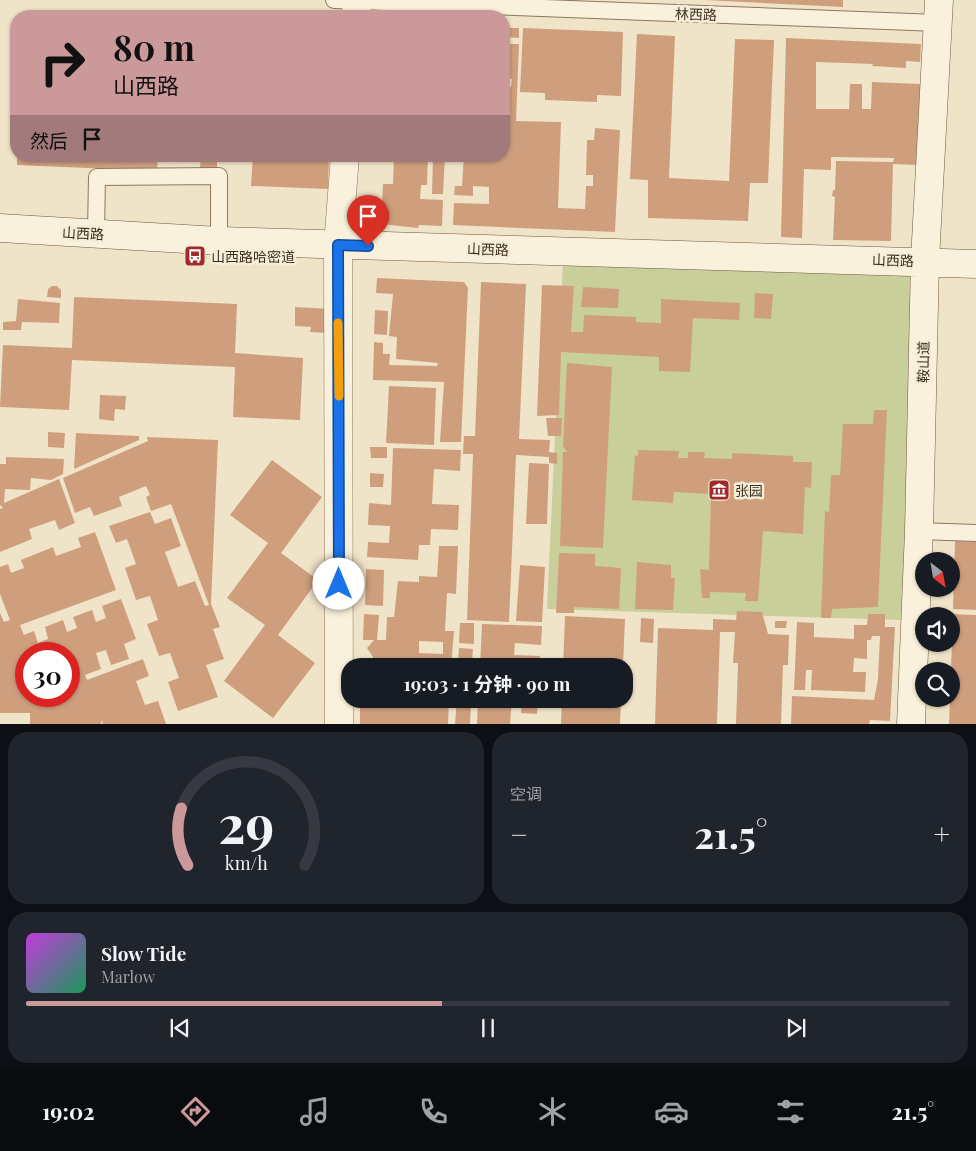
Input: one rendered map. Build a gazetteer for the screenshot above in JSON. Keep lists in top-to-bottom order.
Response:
{
  "streets": {
    "street": ["山西路", "鞍山道"],
    "lane": ["林西路"]
  },
  "crossings": [
    ["林西路", "鞍山道"],
    ["山西路", "鞍山道"]
  ],
  "places": {
    "bus stop": ["山西路哈密道"],
    "museum": ["张园"]
  },
  "north": "bottom right",
  "page": {
    "turn": ["80 m", "山西路"],
    "then": "然后",
    "limit": "30",
    "trip": "19:03 · 1 分钟 · 90 m",
    "tile": "空调",
    "heat": ["−", "21.5°", "+"],
    "song": ["Slow Tide", "Marlow"],
    "tabs": ["19:02", "21.5°"],
    "gauge": ["29", "km/h"]
  }
}
